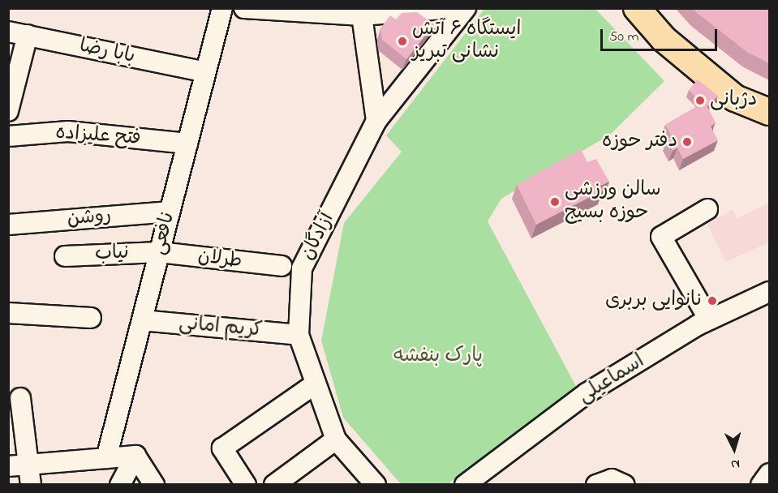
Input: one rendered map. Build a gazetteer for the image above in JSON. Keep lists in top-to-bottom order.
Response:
{
  "streets": {
    "street": [
      "بابا رضا",
      "فتح علیزاده",
      "روشن",
      "نافعی",
      "آزادگان",
      "نیاب",
      "طرلان",
      "کریم امانی",
      "اسماعیلی"
    ]
  },
  "crossings": [
    ["بابا رضا", "نافعی"],
    ["فتح علیزاده", "نافعی"],
    ["روشن", "نافعی"],
    ["نافعی", "نیاب"],
    ["نافعی", "طرلان"],
    ["نافعی", "کریم امانی"],
    ["آزادگان", "کریم امانی"],
    ["نیاب", "طرلان"]
  ],
  "parks": ["پارک بنفشه"],
  "places": [
    "ایستگاه ۶ آتش نشانی تبریز",
    "دژبانی",
    "دفتر حوزه",
    "سالن ورزشی حوزه بسیج",
    "نانوایی بربری"
  ],
  "scale_bar": "50 m",
  "north": "bottom"
}
